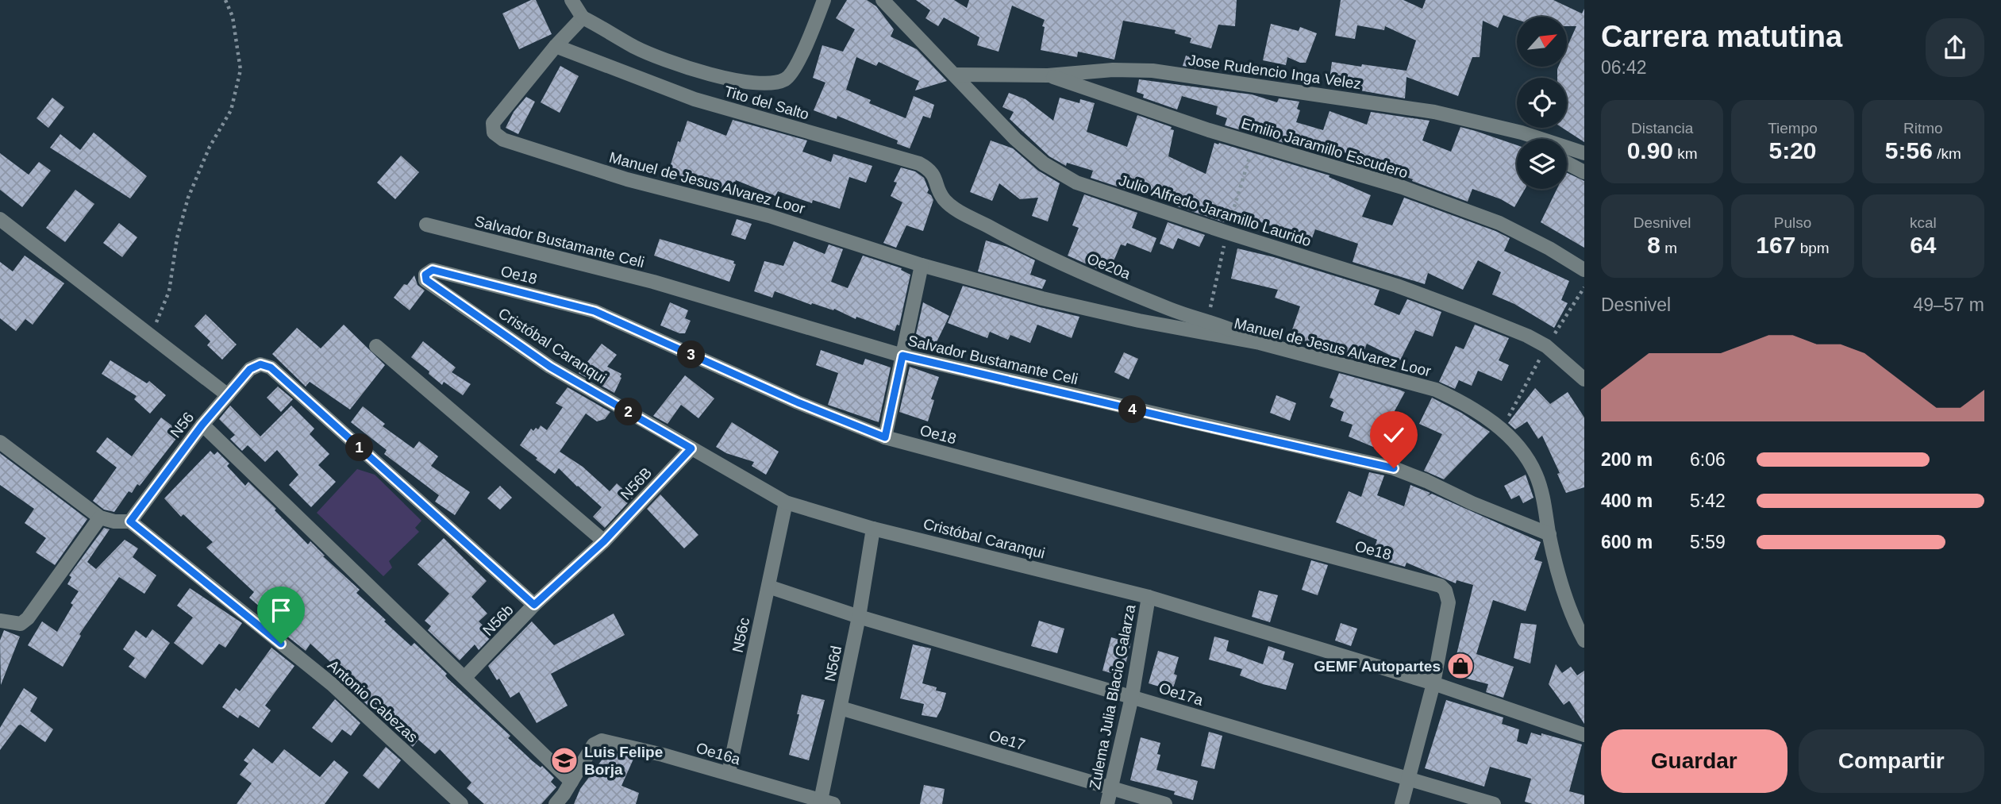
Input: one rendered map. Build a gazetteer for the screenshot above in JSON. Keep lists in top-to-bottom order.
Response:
{
  "streets": {
    "street": [
      "Jose Rudencio Inga Velez",
      "Tito del Salto",
      "Emilio Jaramillo Escudero",
      "Manuel de Jesus Alvarez Loor",
      "Julio Alfredo Jaramillo Laurido",
      "Salvador Bustamante Celi",
      "Oe20a",
      "Oe18",
      "Cristóbal Caranqui",
      "N56",
      "N56B",
      "N56b",
      "N56c",
      "N56d",
      "Oe17a",
      "Zulema Julia Blacio Galarza",
      "Antonio Cabezas",
      "Oe17",
      "Oe16a"
    ]
  },
  "crossings": [
    ["Jose Rudencio Inga Velez", "Emilio Jaramillo Escudero"],
    ["Jose Rudencio Inga Velez", "Julio Alfredo Jaramillo Laurido"],
    ["Tito del Salto", "Manuel de Jesus Alvarez Loor"],
    ["Tito del Salto", "Oe20a"],
    ["Manuel de Jesus Alvarez Loor", "Salvador Bustamante Celi"],
    ["Manuel de Jesus Alvarez Loor", "Oe20a"],
    ["Oe18", "Cristóbal Caranqui"],
    ["Cristóbal Caranqui", "N56B"],
    ["Cristóbal Caranqui", "N56c"],
    ["Cristóbal Caranqui", "N56d"],
    ["Cristóbal Caranqui", "Zulema Julia Blacio Galarza"],
    ["N56", "N56b"],
    ["N56", "Antonio Cabezas"],
    ["N56B", "N56b"],
    ["N56c", "Oe17a"],
    ["N56c", "Oe16a"],
    ["N56d", "Oe17a"],
    ["N56d", "Oe17"],
    ["N56d", "Oe16a"],
    ["Oe17a", "Zulema Julia Blacio Galarza"],
    ["Zulema Julia Blacio Galarza", "Oe17"]
  ],
  "places": {
    "shop": ["GEMF Autopartes"],
    "school or university": ["Luis Felipe Borja"]
  },
  "north": "top right",
  "page": {
    "heading": ["Carrera matutina", "06:42"],
    "stats": [
      ["Distancia", "0.90 km"],
      ["Tiempo", "5:20"],
      ["Ritmo", "5:56 /km"],
      ["Desnivel", "8 m"],
      ["Pulso", "167 bpm"],
      ["kcal", "64"]
    ],
    "chart": ["Desnivel", "49–57 m"],
    "pins": [
      "3",
      "4",
      "2",
      "1"
    ],
    "list": [
      {
        "name": "200 m",
        "note": "6:06"
      },
      {
        "name": "400 m",
        "note": "5:42"
      },
      {
        "name": "600 m",
        "note": "5:59"
      }
    ],
    "buttons": ["Guardar", "Compartir"]
  }
}
